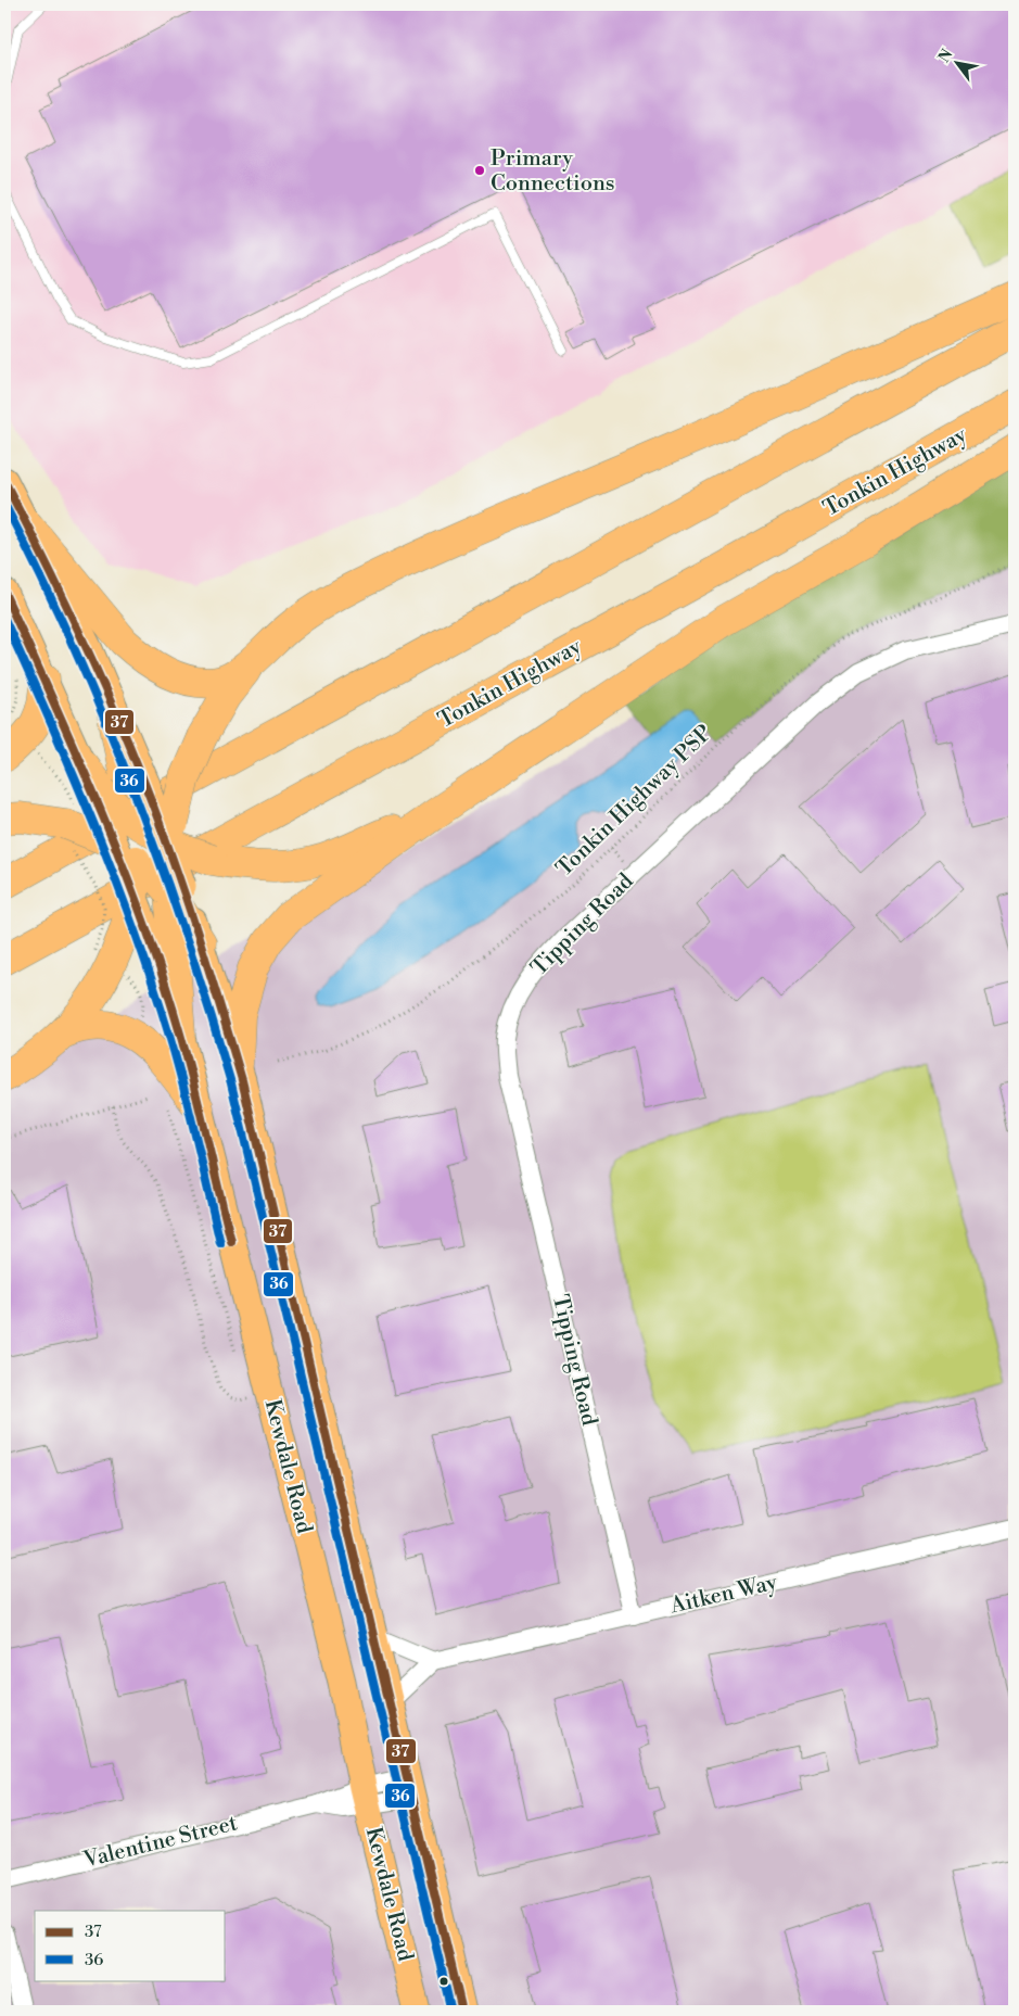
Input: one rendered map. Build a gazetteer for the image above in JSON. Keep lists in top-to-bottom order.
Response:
{
  "streets": {
    "highway": ["Tonkin Highway"],
    "main road": ["Kewdale Road"],
    "street": ["Tipping Road", "Aitken Way", "Valentine Street"],
    "path": ["Tonkin Highway PSP"]
  },
  "crossings": [
    ["Tipping Road", "Aitken Way"],
    ["Kewdale Road", "Valentine Street"]
  ],
  "places": ["Primary Connections"],
  "lines": ["transit line 37", "transit line 36"],
  "legend": ["37", "36"],
  "north": "top left"
}
